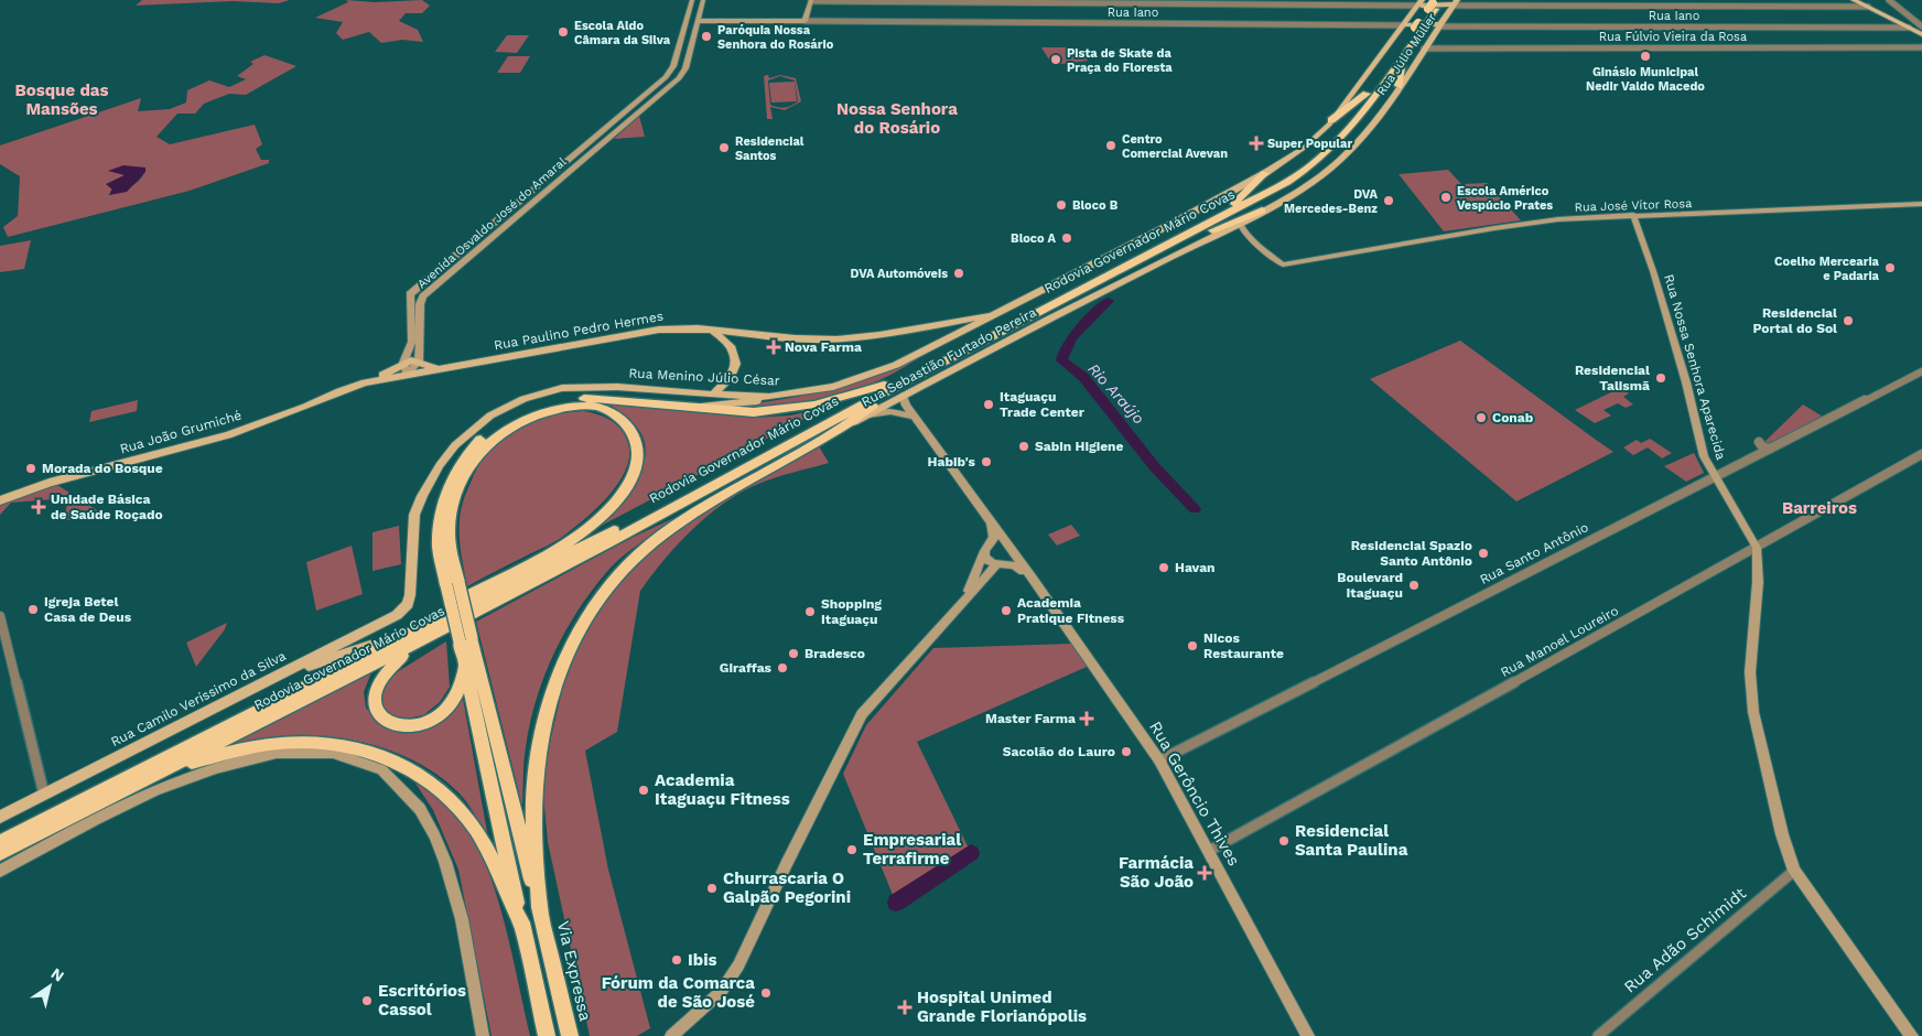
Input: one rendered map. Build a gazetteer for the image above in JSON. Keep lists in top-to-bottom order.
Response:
{
  "streets": {
    "highway": ["Rodovia Governador Mário Covas", "Via Expressa"],
    "main road": [
      "Rua Iano",
      "Rua Júlio Müller",
      "Rua José Vítor Rosa",
      "Avenida Osvaldo José do Amaral",
      "Rua Paulino Pedro Hermes",
      "Rua Sebastião Furtado Pereira",
      "Rua Nossa Senhora Aparecida",
      "Rua Menino Júlio César",
      "Rua João Grumiché",
      "Rua Camilo Veríssimo da Silva",
      "Rua Gerôncio Thives"
    ],
    "street": [
      "Rua Fúlvio Vieira da Rosa",
      "Rua Santo Antônio",
      "Rua Manoel Loureiro",
      "Rua Adão Schimidt"
    ]
  },
  "crossings": [
    ["Rua Iano", "Rua Júlio Müller"],
    ["Rua Iano", "Avenida Osvaldo José do Amaral"],
    ["Rua Iano", "Rodovia Governador Mário Covas"],
    ["Rua Fúlvio Vieira da Rosa", "Rua Júlio Müller"],
    ["Rua Júlio Müller", "Rodovia Governador Mário Covas"],
    ["Rua Júlio Müller", "Rua Sebastião Furtado Pereira"],
    ["Rua José Vítor Rosa", "Rua Nossa Senhora Aparecida"],
    ["Avenida Osvaldo José do Amaral", "Rua João Grumiché"],
    ["Rua Paulino Pedro Hermes", "Rua Menino Júlio César"],
    ["Rua Paulino Pedro Hermes", "Rua João Grumiché"],
    ["Rua Nossa Senhora Aparecida", "Rua Santo Antônio"],
    ["Rua Nossa Senhora Aparecida", "Rua Manoel Loureiro"],
    ["Rua Nossa Senhora Aparecida", "Rua Adão Schimidt"],
    ["Rua Menino Júlio César", "Rua Camilo Veríssimo da Silva"],
    ["Rua Santo Antônio", "Rua Gerôncio Thives"],
    ["Rua Manoel Loureiro", "Rua Gerôncio Thives"]
  ],
  "districts": ["Bosque das Mansões", "Nossa Senhora do Rosário", "Barreiros"],
  "water": ["Rio Araújo"],
  "places": {
    "other": [
      "Escola Aldo Câmara da Silva",
      "Paróquia Nossa Senhora do Rosário",
      "Ginásio Municipal Nedir Valdo Macedo",
      "Pista de Skate da Praça do Floresta",
      "Centro Comercial Avevan",
      "Residencial Santos",
      "Escola Américo Vespúcio Prates",
      "DVA Mercedes-Benz",
      "Bloco B",
      "Bloco A",
      "Coelho Mercearia e Padaria",
      "DVA Automóveis",
      "Residencial Portal do Sol",
      "Residencial Talismã",
      "Itaguaçu Trade Center",
      "Conab",
      "Sabin Higiene",
      "Habib's",
      "Morada do Bosque",
      "Residencial Spazio Santo Antônio",
      "Havan",
      "Boulevard Itaguaçu",
      "Igreja Betel Casa de Deus",
      "Academia Pratique Fitness",
      "Shopping Itaguaçu",
      "Nicos Restaurante",
      "Bradesco",
      "Giraffas",
      "Sacolão do Lauro",
      "Academia Itaguaçu Fitness",
      "Residencial Santa Paulina",
      "Empresarial Terrafirme",
      "Churrascaria O Galpão Pegorini",
      "Ibis",
      "Fórum da Comarca de São José",
      "Escritórios Cassol"
    ],
    "health": [
      "Super Popular",
      "Nova Farma",
      "Unidade Básica de Saúde Roçado",
      "Master Farma",
      "Farmácia São João",
      "Hospital Unimed Grande Florianópolis"
    ]
  },
  "north": "top right"
}
